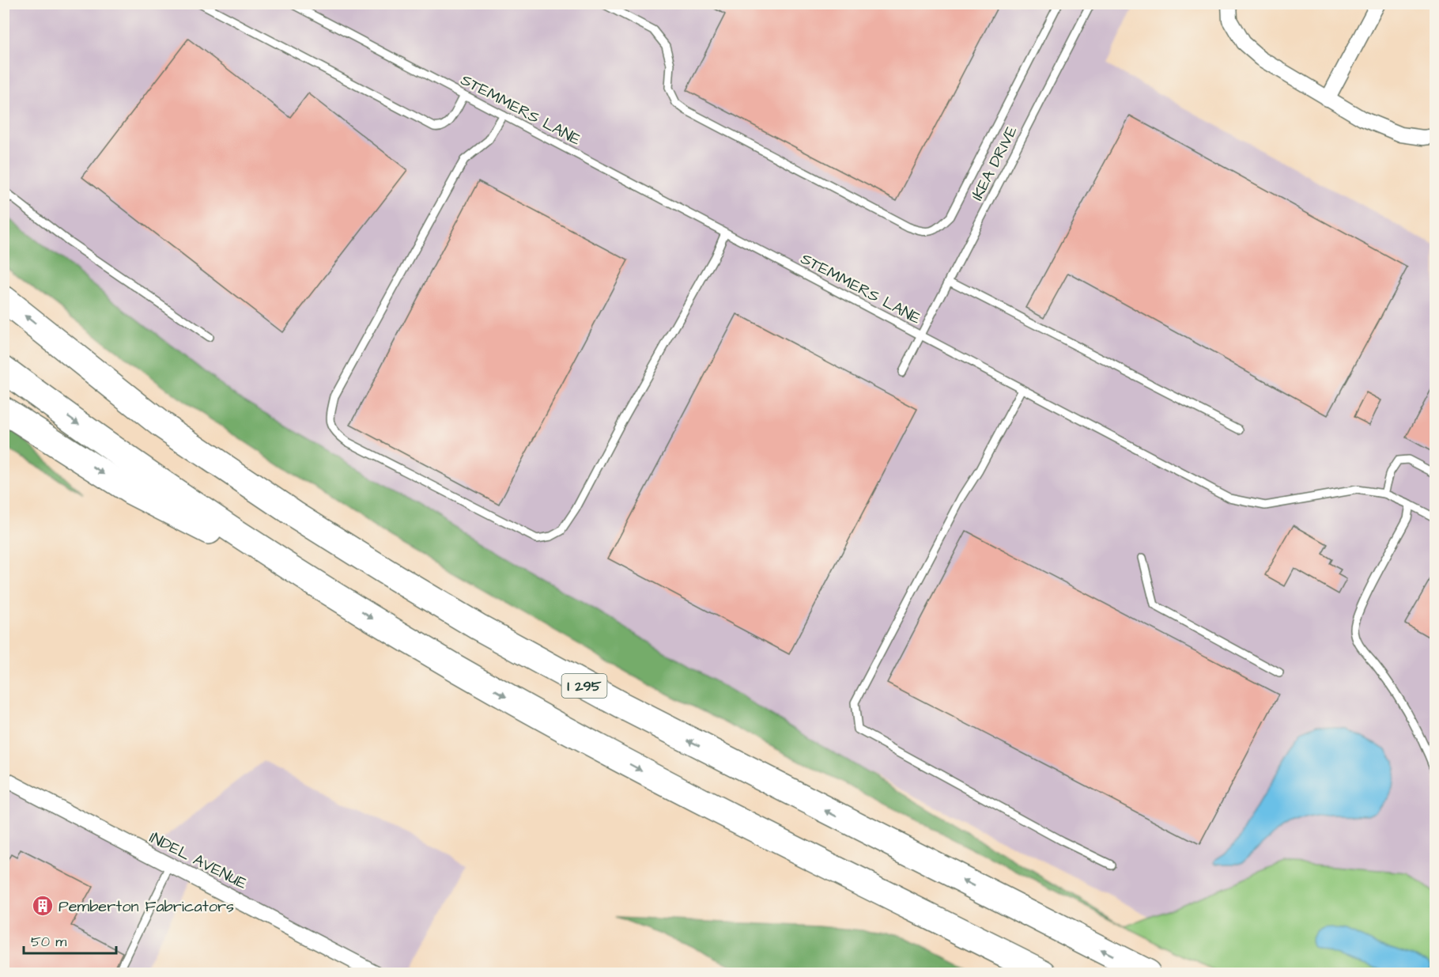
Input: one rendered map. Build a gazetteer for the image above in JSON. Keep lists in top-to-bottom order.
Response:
{
  "streets": {
    "highway": ["I 295"],
    "street": ["INDEL AVENUE"],
    "lane": ["STEMMERS LANE", "IKEA DRIVE"]
  },
  "crossings": [
    ["STEMMERS LANE", "IKEA DRIVE"]
  ],
  "places": {
    "building": ["Pemberton Fabricators"]
  },
  "scale_bar": "50 m"
}
